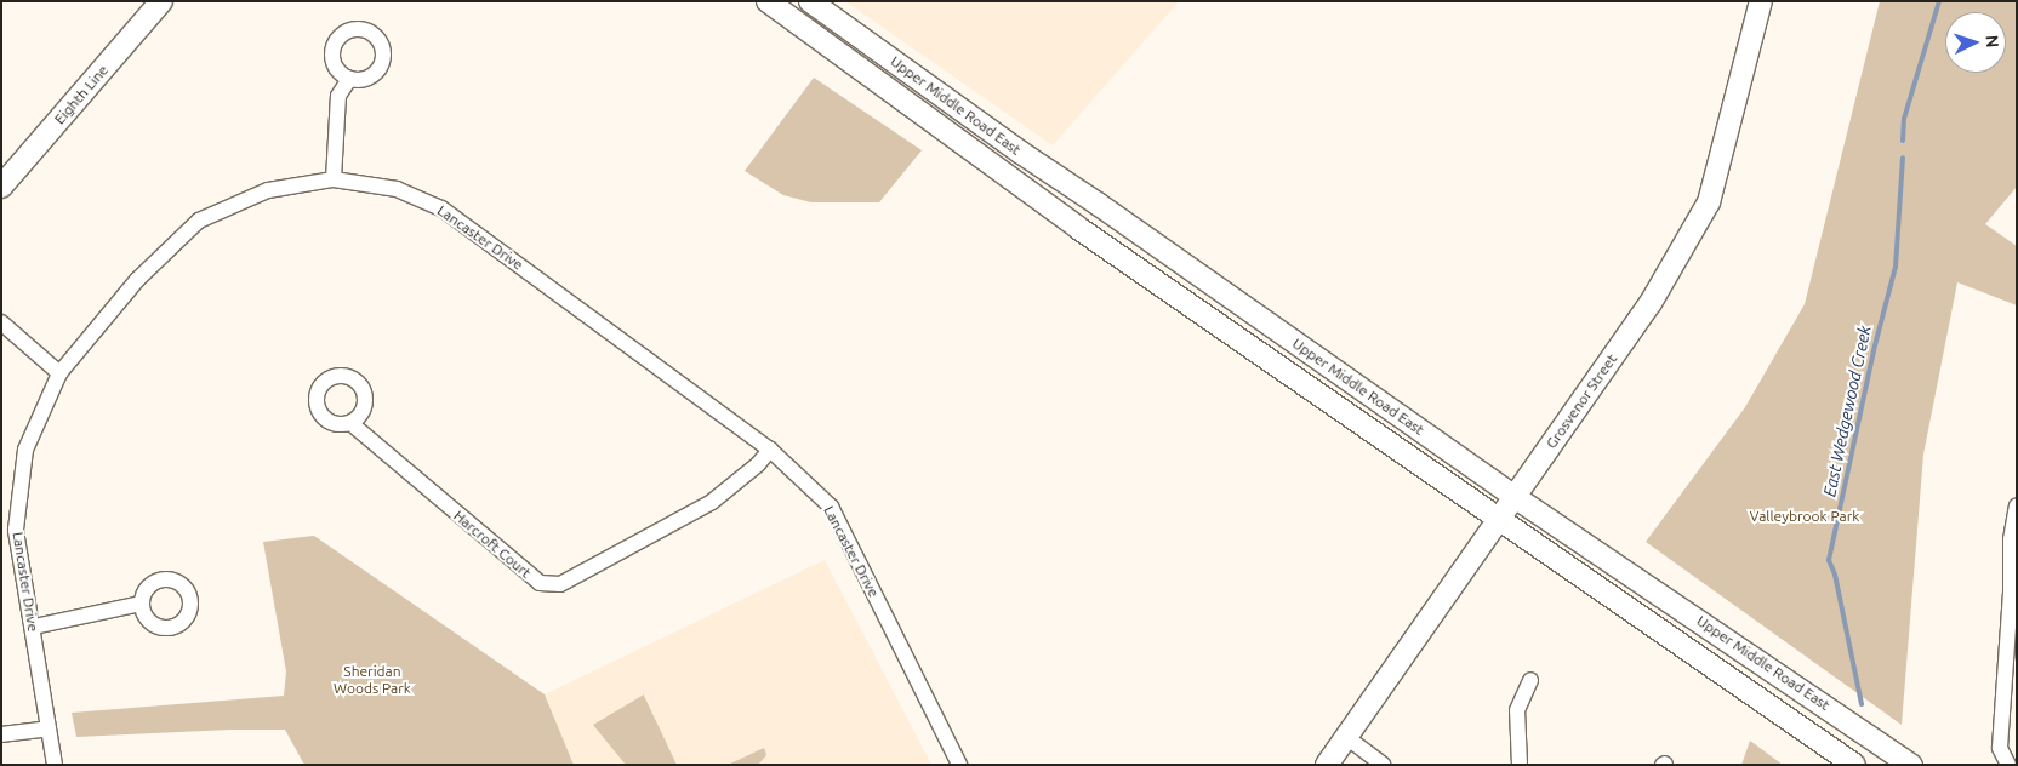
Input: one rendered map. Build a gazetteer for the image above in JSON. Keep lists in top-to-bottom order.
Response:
{
  "streets": {
    "main road": ["Eighth Line", "Upper Middle Road East", "Grosvenor Street"],
    "street": ["Lancaster Drive", "Harcroft Court"]
  },
  "crossings": [
    ["Upper Middle Road East", "Grosvenor Street"],
    ["Lancaster Drive", "Harcroft Court"]
  ],
  "water": ["East Wedgewood Creek"],
  "parks": ["Valleybrook Park", "Sheridan Woods Park"],
  "north": "right"
}
